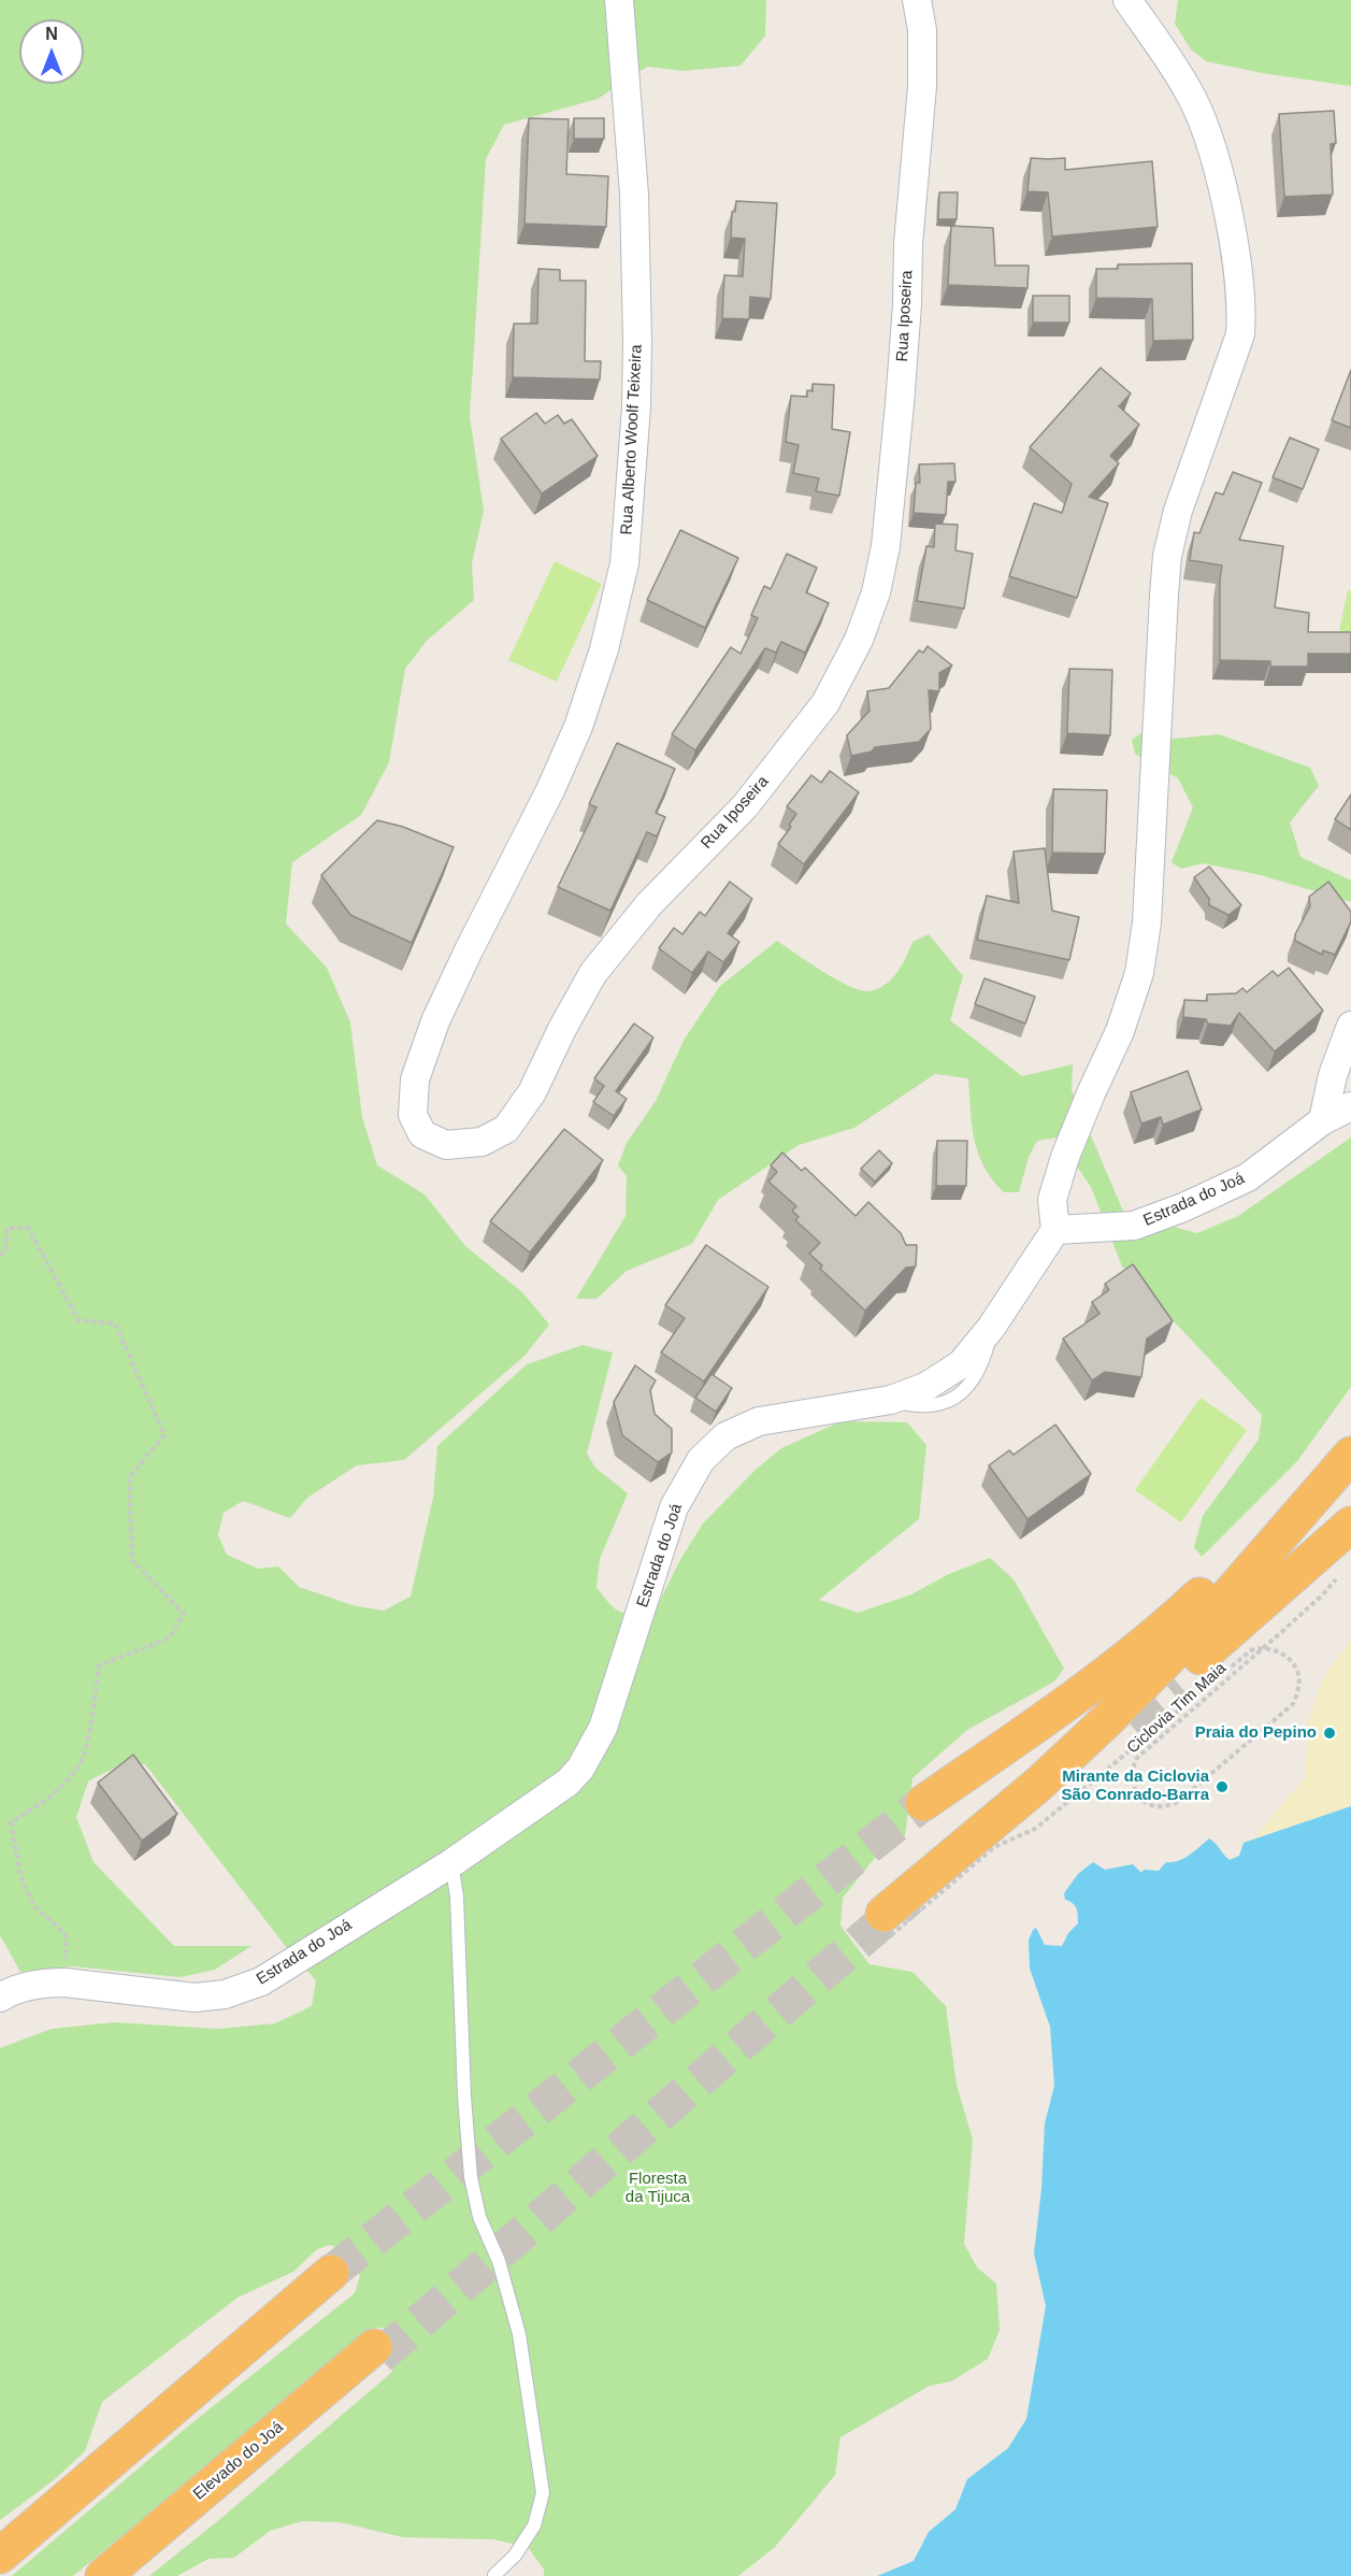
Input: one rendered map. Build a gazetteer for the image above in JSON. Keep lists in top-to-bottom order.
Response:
{
  "streets": {
    "highway": ["Elevado do Joá"],
    "street": ["Rua Iposeira", "Rua Alberto Woolf Teixeira", "Estrada do Joá"],
    "path": ["Ciclovia Tim Maia"]
  },
  "crossings": [
    ["Rua Iposeira", "Rua Alberto Woolf Teixeira"]
  ],
  "parks": ["Floresta da Tijuca"],
  "places": ["Praia do Pepino", "Mirante da Ciclovia São Conrado-Barra"],
  "north": "top"
}
